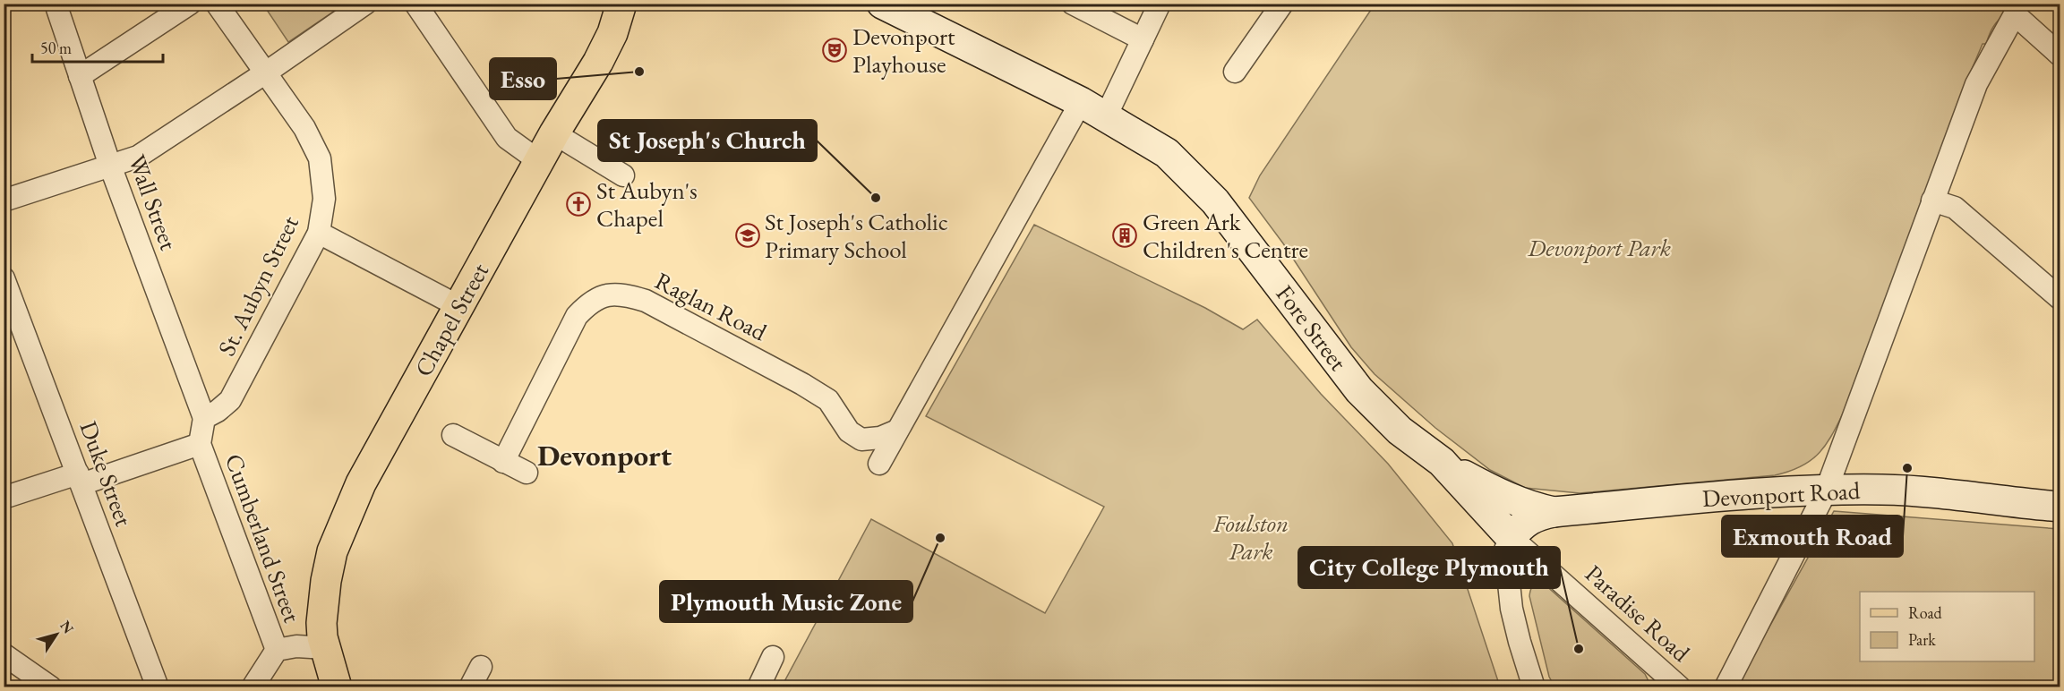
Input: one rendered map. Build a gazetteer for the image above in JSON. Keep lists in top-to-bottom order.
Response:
{
  "streets": {
    "main road": ["Chapel Street"],
    "street": [
      "Wall Street",
      "St. Aubyn Street",
      "Raglan Road",
      "Fore Street",
      "Duke Street",
      "Devonport Road",
      "Cumberland Street",
      "Paradise Road"
    ]
  },
  "crossings": [
    ["Wall Street", "St. Aubyn Street"],
    ["Fore Street", "Devonport Road"],
    ["Fore Street", "Paradise Road"],
    ["Devonport Road", "Paradise Road"]
  ],
  "districts": ["Devonport"],
  "parks": ["Devonport Park", "Foulston Park"],
  "places": {
    "theatre": ["Devonport Playhouse"],
    "other": [
      "Esso",
      "St Joseph's Church",
      "Exmouth Road",
      "Plymouth Music Zone",
      "City College Plymouth"
    ],
    "church": ["St Aubyn's Chapel"],
    "school or university": ["St Joseph's Catholic Primary School"],
    "building": ["Green Ark Children's Centre"]
  },
  "legend": ["Road", "Park"],
  "scale_bar": "50 m",
  "north": "top right"
}
